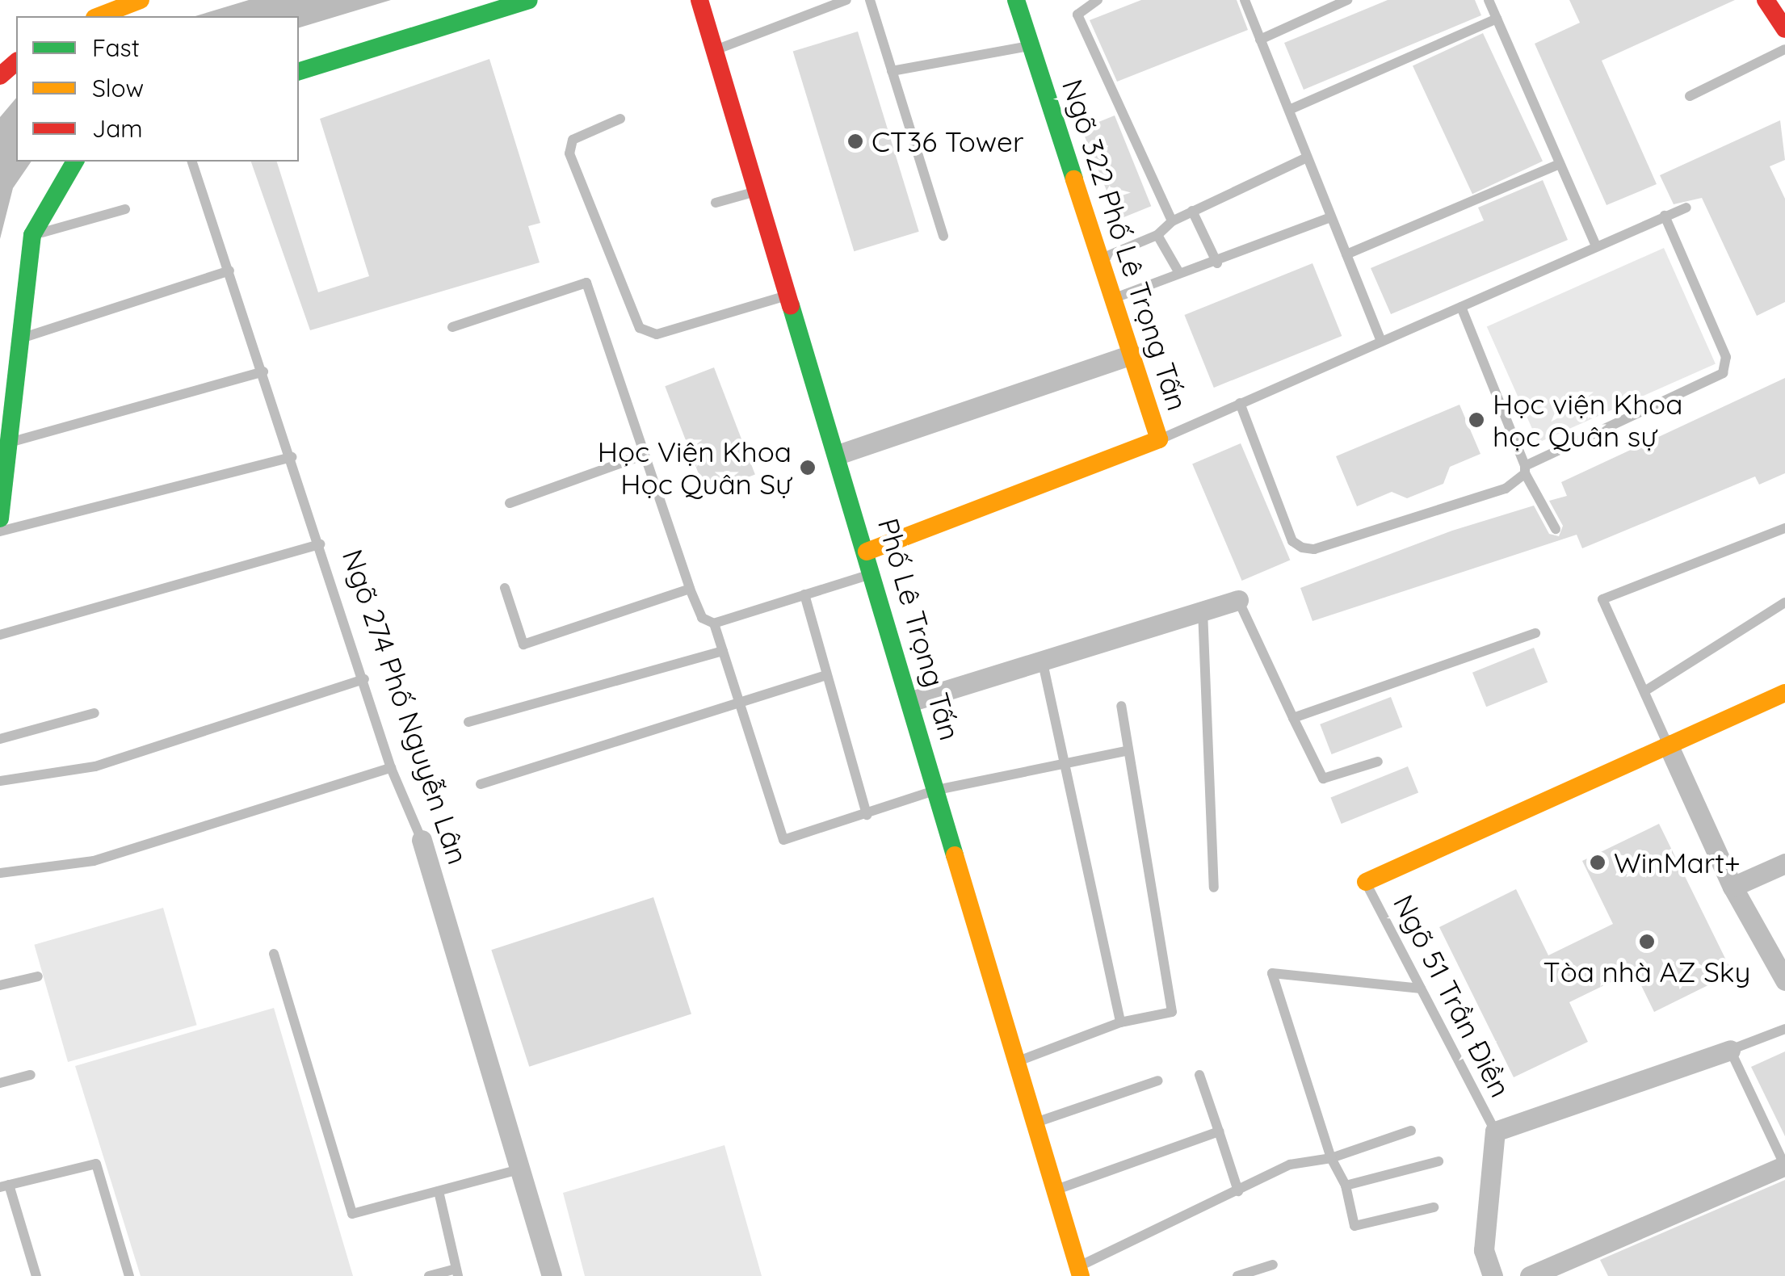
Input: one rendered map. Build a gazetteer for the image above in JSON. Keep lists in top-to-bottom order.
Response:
{
  "streets": {
    "street": ["Ngõ 322 Phố Lê Trọng Tấn", "Phố Lê Trọng Tấn", "Ngõ 274 Phố Nguyễn Lân"],
    "lane": ["Ngõ 51 Trần Điền"]
  },
  "crossings": [
    ["Ngõ 322 Phố Lê Trọng Tấn", "Phố Lê Trọng Tấn"]
  ],
  "places": [
    "CT36 Tower",
    "Học viện Khoa học Quân sự",
    "Học Viện Khoa Học Quân Sự",
    "WinMart+",
    "Tòa nhà AZ Sky"
  ],
  "legend": ["Fast", "Slow", "Jam"]
}
